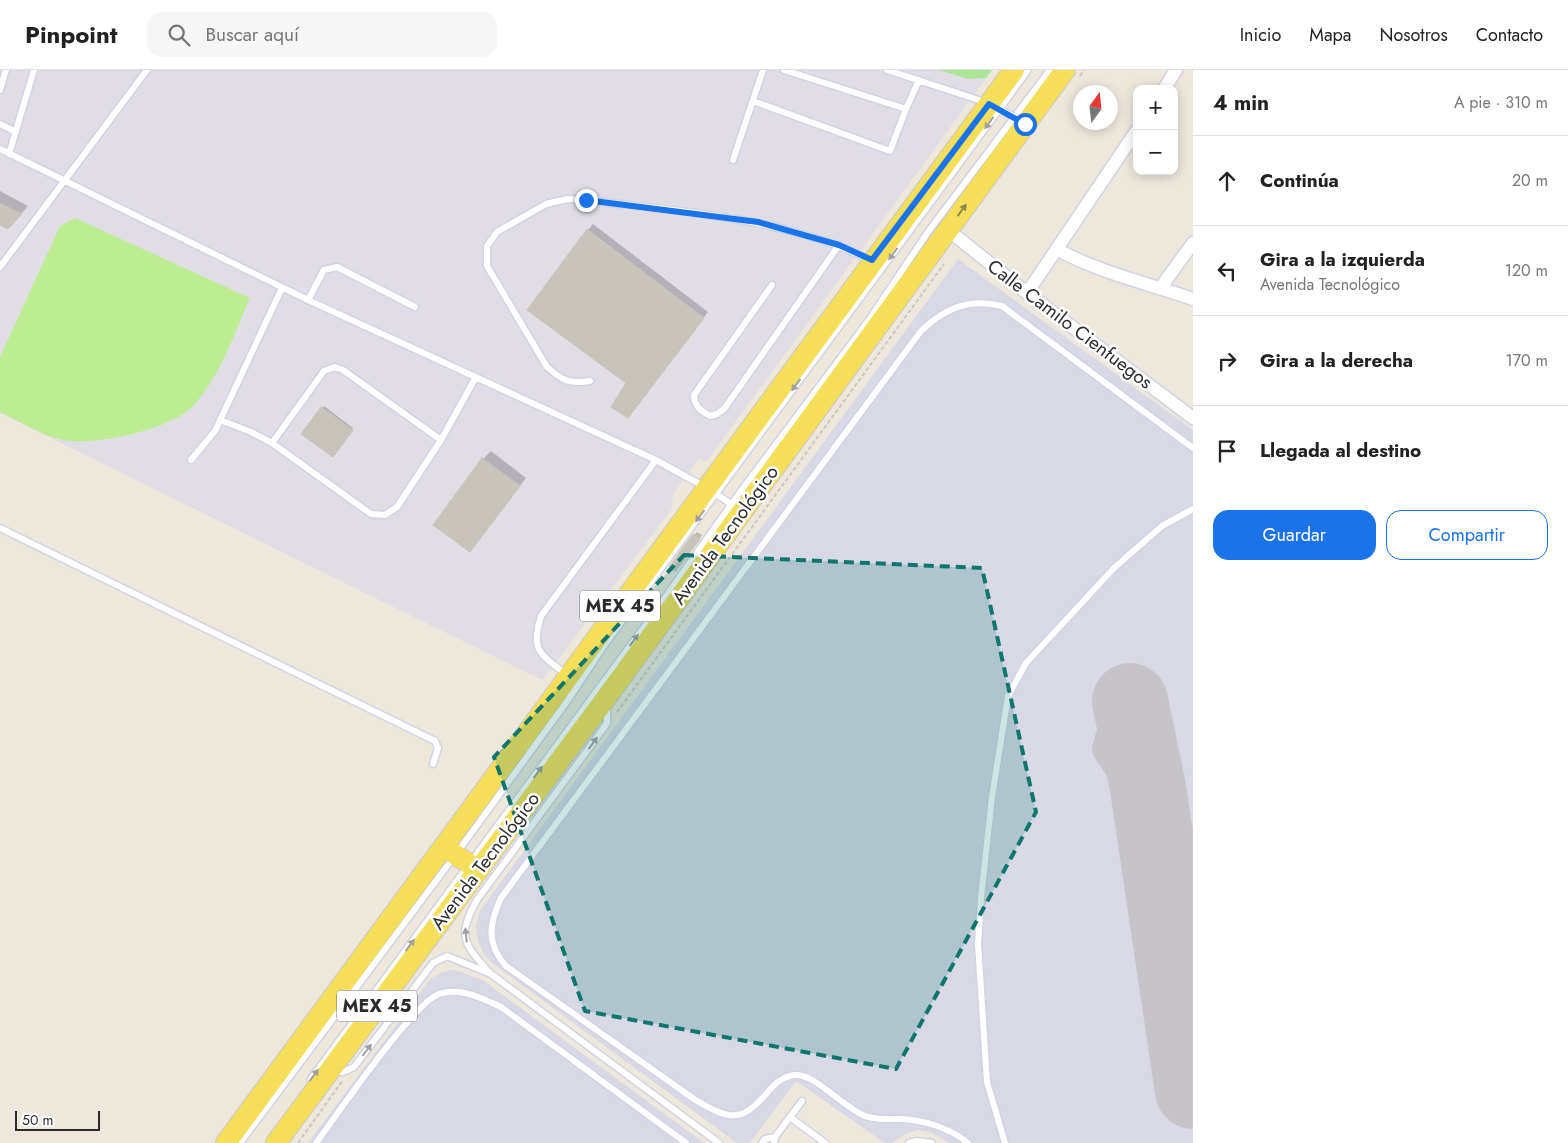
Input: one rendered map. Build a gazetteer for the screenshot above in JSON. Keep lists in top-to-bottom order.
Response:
{
  "streets": {
    "main road": ["Avenida Tecnológico", "MEX 45"],
    "street": ["Calle Camilo Cienfuegos"]
  },
  "crossings": [
    ["Calle Camilo Cienfuegos", "Avenida Tecnológico"]
  ],
  "scale_bar": "50 m",
  "north": "top",
  "page": {
    "header": "Pinpoint",
    "search": "Buscar aquí",
    "nav": [
      "Inicio",
      "Mapa",
      "Nosotros",
      "Contacto"
    ],
    "heading": ["4 min", "A pie · 310 m"],
    "map_buttons": ["+", "−"],
    "list": [
      ["Continúa", "20 m"],
      ["Gira a la izquierda", "Avenida Tecnológico", "120 m"],
      ["Gira a la derecha", "170 m"],
      "Llegada al destino"
    ],
    "buttons": ["Guardar", "Compartir"],
    "scale": "50 m"
  }
}
